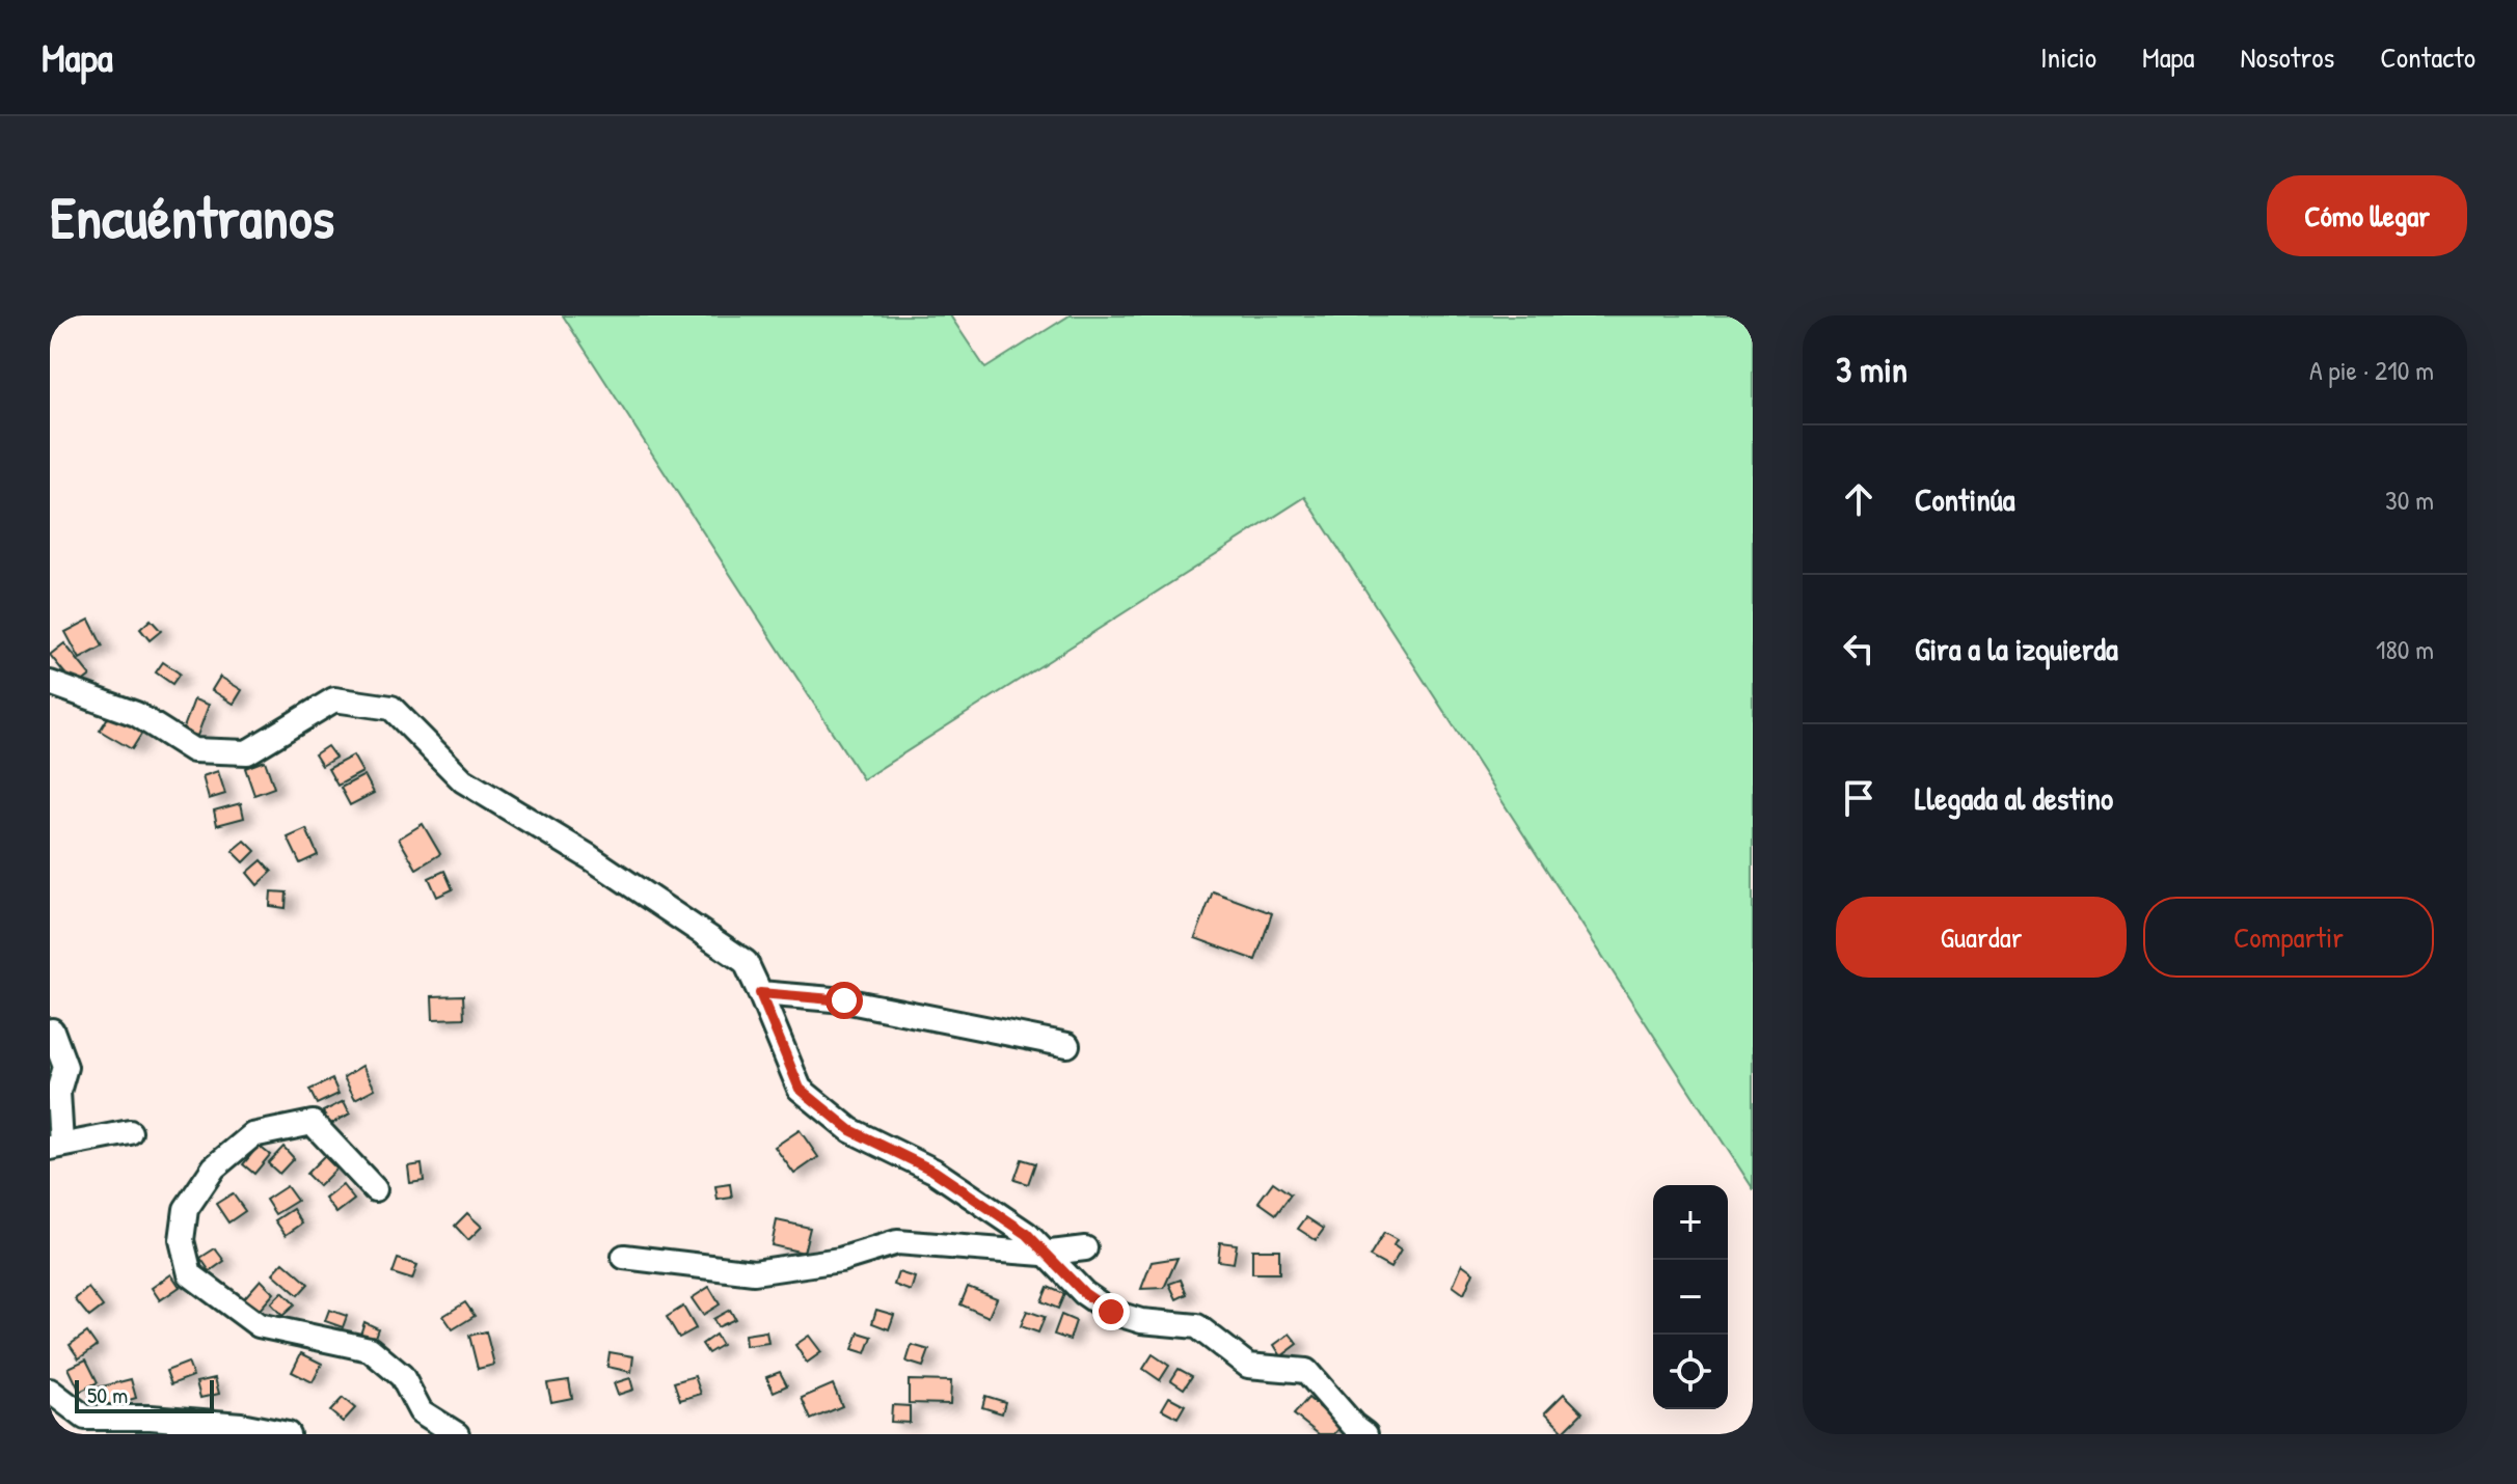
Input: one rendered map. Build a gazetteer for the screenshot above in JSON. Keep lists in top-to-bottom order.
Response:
{
  "scale_bar": "50 m",
  "page": {
    "header": "Mapa",
    "nav": [
      "Inicio",
      "Mapa",
      "Nosotros",
      "Contacto"
    ],
    "buttons": [
      "Cómo llegar",
      ["Guardar", "Compartir"]
    ],
    "title": "Encuéntranos",
    "heading": ["3 min", "A pie · 210 m"],
    "list": [
      ["Continúa", "30 m"],
      ["Gira a la izquierda", "180 m"],
      "Llegada al destino"
    ],
    "map_buttons": ["+", "−"],
    "scale": "50 m"
  }
}
